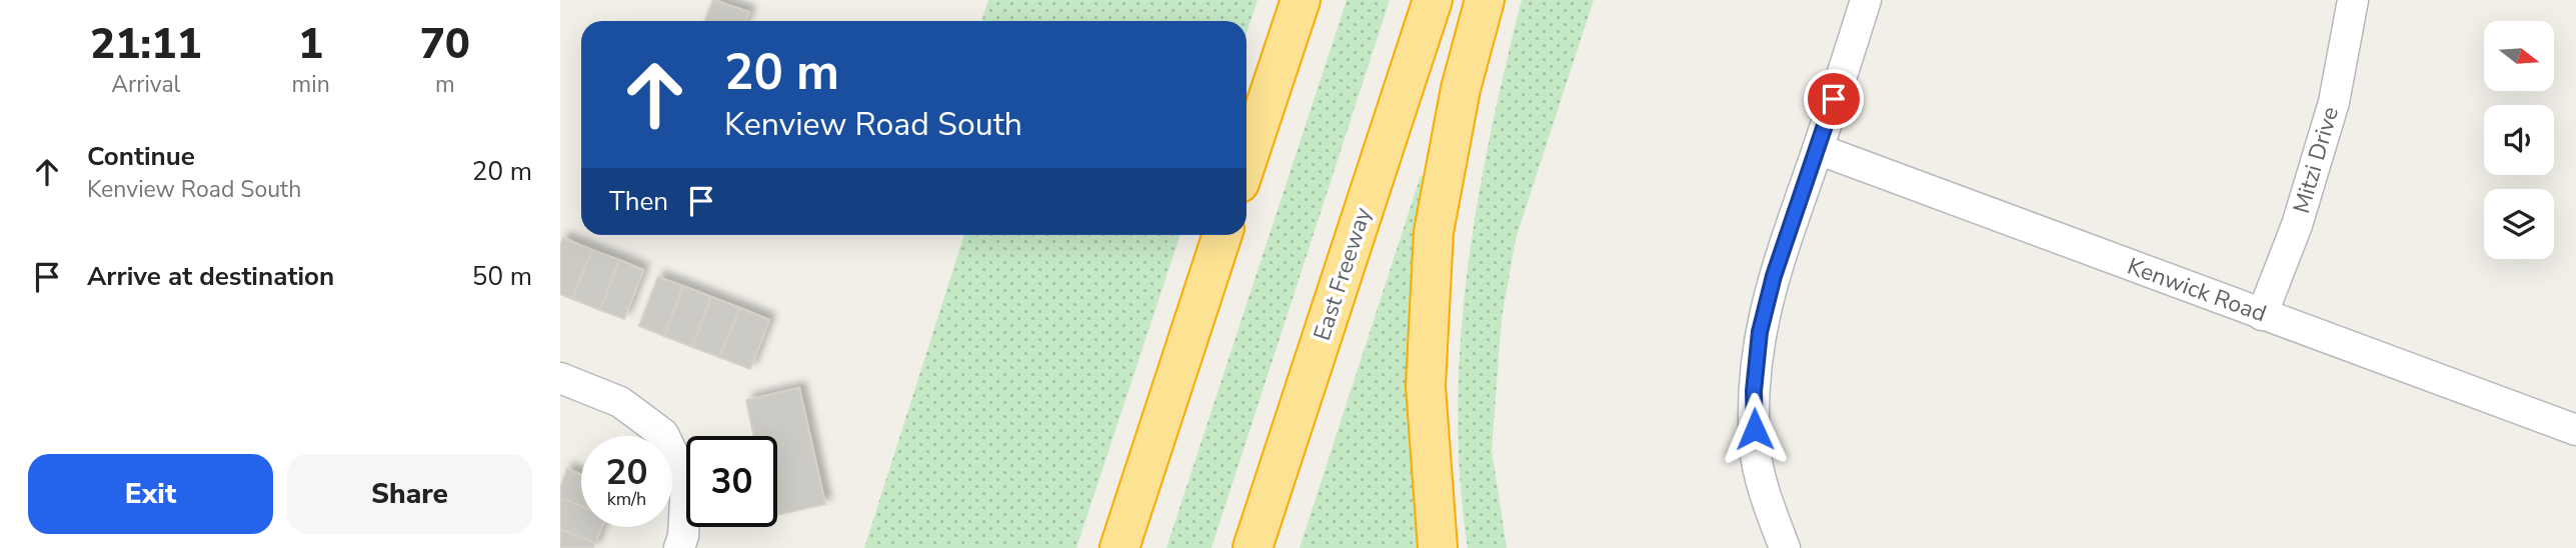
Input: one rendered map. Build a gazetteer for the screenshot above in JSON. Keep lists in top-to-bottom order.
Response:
{
  "streets": {
    "highway": ["East Freeway"],
    "street": ["Mitzi Drive", "Kenwick Road"]
  },
  "crossings": [
    ["Mitzi Drive", "Kenwick Road"]
  ],
  "north": "right",
  "page": {
    "eta": [
      "21:11",
      "Arrival",
      "1",
      "min",
      "70",
      "m"
    ],
    "turn": ["20 m", "Kenview Road South"],
    "list": [
      {
        "name": "Continue",
        "note": "Kenview Road South",
        "value": "20 m"
      },
      {
        "name": "Arrive at destination",
        "value": "50 m"
      }
    ],
    "then": "Then",
    "speed": "20 km/h",
    "limit": "30",
    "buttons": ["Exit", "Share"]
  }
}
